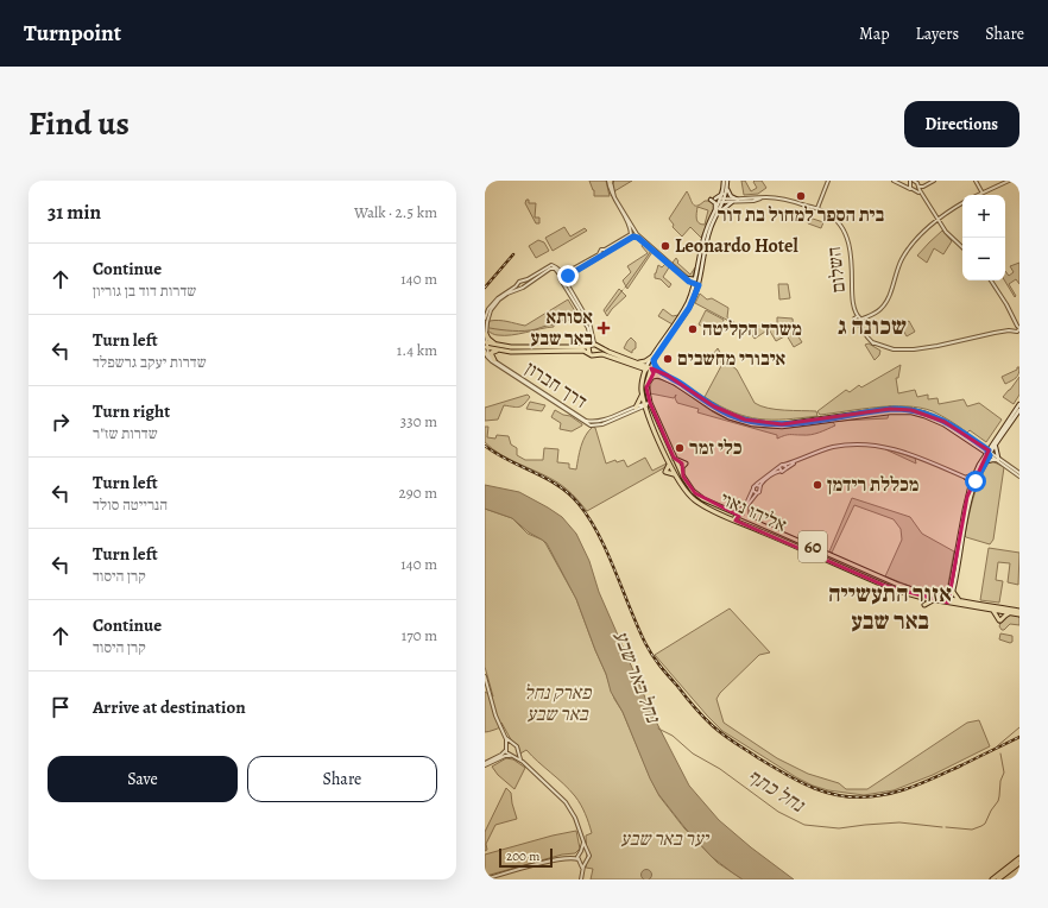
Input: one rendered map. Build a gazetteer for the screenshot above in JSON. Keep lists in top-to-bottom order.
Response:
{
  "streets": {
    "highway": ["אליהו נאוי", "60"],
    "street": ["השלום", "דרך חברון"]
  },
  "crossings": [
    ["דרך חברון", "אליהו נאוי"]
  ],
  "districts": ["שכונה ג", "אזור התעשייה באר שבע"],
  "water": ["נחל באר שבע", "נחל כתף"],
  "parks": ["פארק נחל באר שבע", "יער באר שבע"],
  "places": {
    "other": [
      "בית הספר למחול בת דור",
      "Leonardo Hotel",
      "משרד הקליטה",
      "איבורי מחשבים",
      "כלי זמר",
      "מכללת רידמן"
    ],
    "health": ["אסותא באר שבע"]
  },
  "scale_bar": "200 m",
  "page": {
    "header": "Turnpoint",
    "nav": ["Map", "Layers", "Share"],
    "title": "Find us",
    "buttons": [
      "Directions",
      ["Save", "Share"]
    ],
    "heading": ["31 min", "Walk · 2.5 km"],
    "map_buttons": ["+", "−"],
    "list": [
      ["Continue", "שדרות דוד בן גוריון", "140 m"],
      ["Turn left", "שדרות יעקב גרשפלד", "1.4 km"],
      ["Turn right", "שדרות שז\"ר", "330 m"],
      ["Turn left", "הנרייטה סולד", "290 m"],
      ["Turn left", "קרן היסוד", "140 m"],
      ["Continue", "קרן היסוד", "170 m"],
      "Arrive at destination"
    ],
    "scale": "200 m"
  }
}
